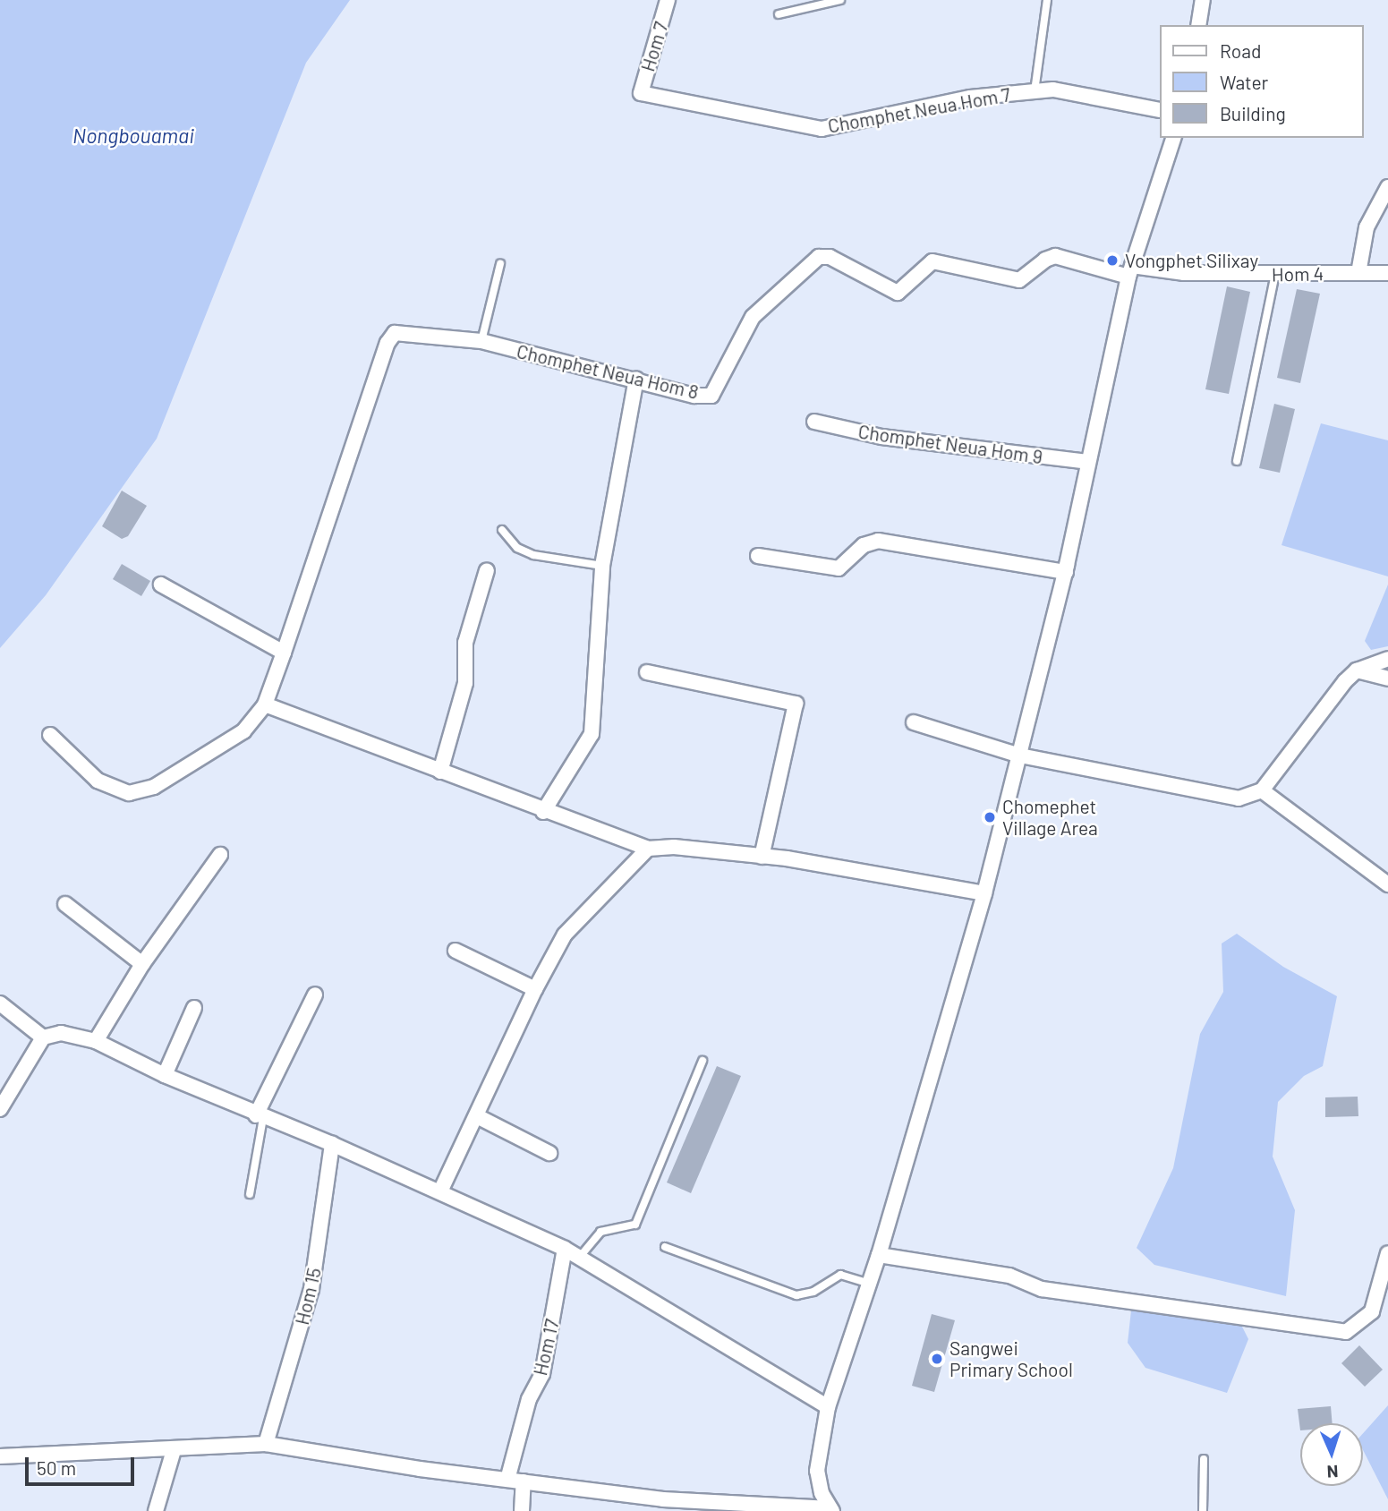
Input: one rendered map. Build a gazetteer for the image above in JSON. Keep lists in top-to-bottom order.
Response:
{
  "streets": {
    "street": [
      "Hom 7",
      "Chomphet Neua Hom 7",
      "Hom 4",
      "Chomphet Neua Hom 8",
      "Chomphet Neua Hom 9",
      "Hom 15",
      "Hom 17"
    ]
  },
  "crossings": [
    ["Hom 7", "Chomphet Neua Hom 7"],
    ["Hom 4", "Chomphet Neua Hom 8"]
  ],
  "water": ["Nongbouamai"],
  "places": ["Vongphet Silixay", "Chomephet Village Area", "Sangwei Primary School"],
  "legend": ["Road", "Water", "Building"],
  "scale_bar": "50 m",
  "north": "bottom"
}
